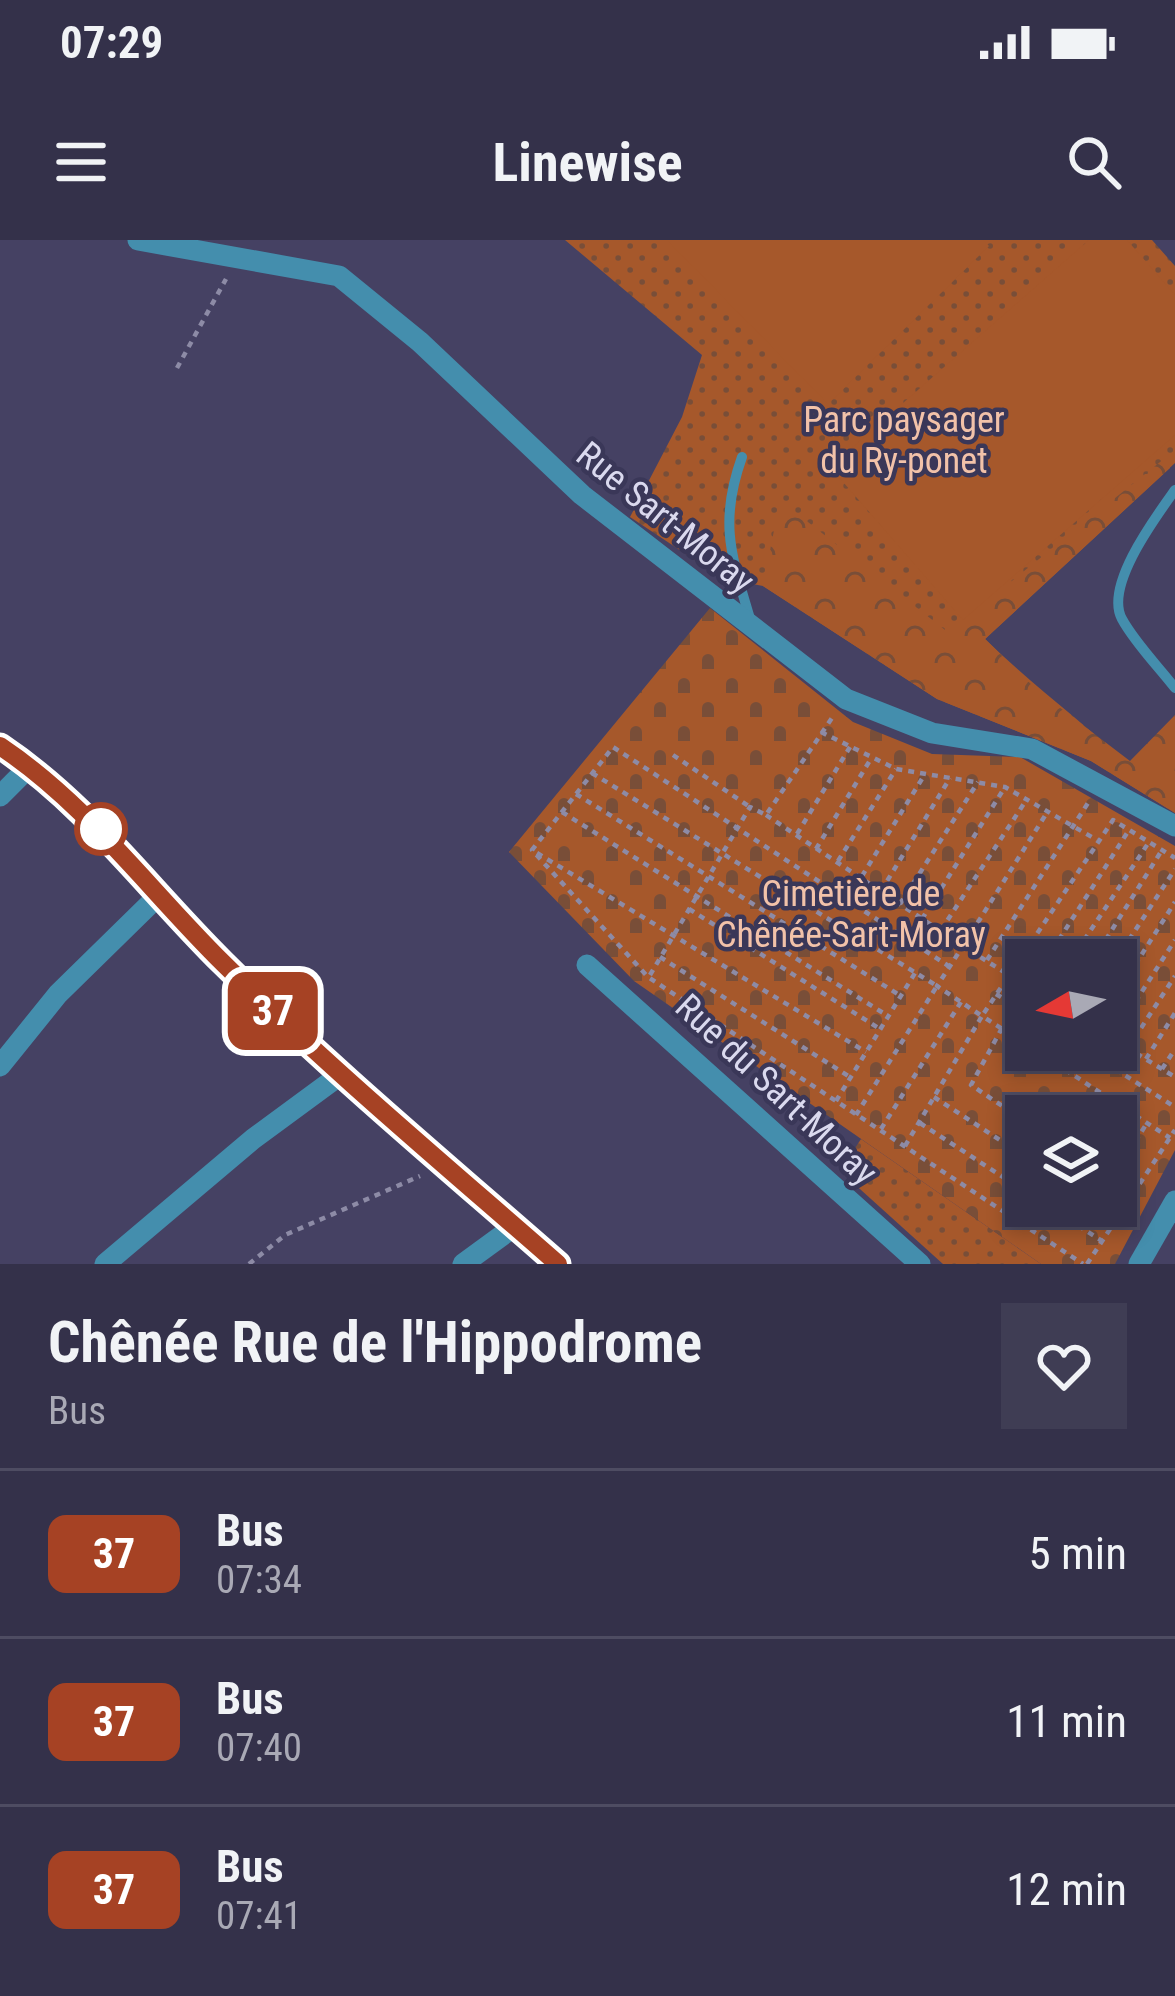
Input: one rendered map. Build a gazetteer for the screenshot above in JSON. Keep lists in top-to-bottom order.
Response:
{
  "streets": {
    "street": ["Rue Sart-Moray", "Rue du Sart-Moray"]
  },
  "parks": ["Parc paysager du Ry-ponet", "Cimetière de Chênée-Sart-Moray"],
  "lines": ["bus line 37"],
  "north": "left",
  "page": {
    "status": "07:29",
    "header": "Linewise",
    "on_map": "37",
    "heading": ["Chênée Rue de l'Hippodrome", "Bus"],
    "list": [
      {
        "mark": "37",
        "name": "Bus",
        "note": "07:34",
        "value": "5 min"
      },
      {
        "mark": "37",
        "name": "Bus",
        "note": "07:40",
        "value": "11 min"
      },
      {
        "mark": "37",
        "name": "Bus",
        "note": "07:41",
        "value": "12 min"
      }
    ]
  }
}
